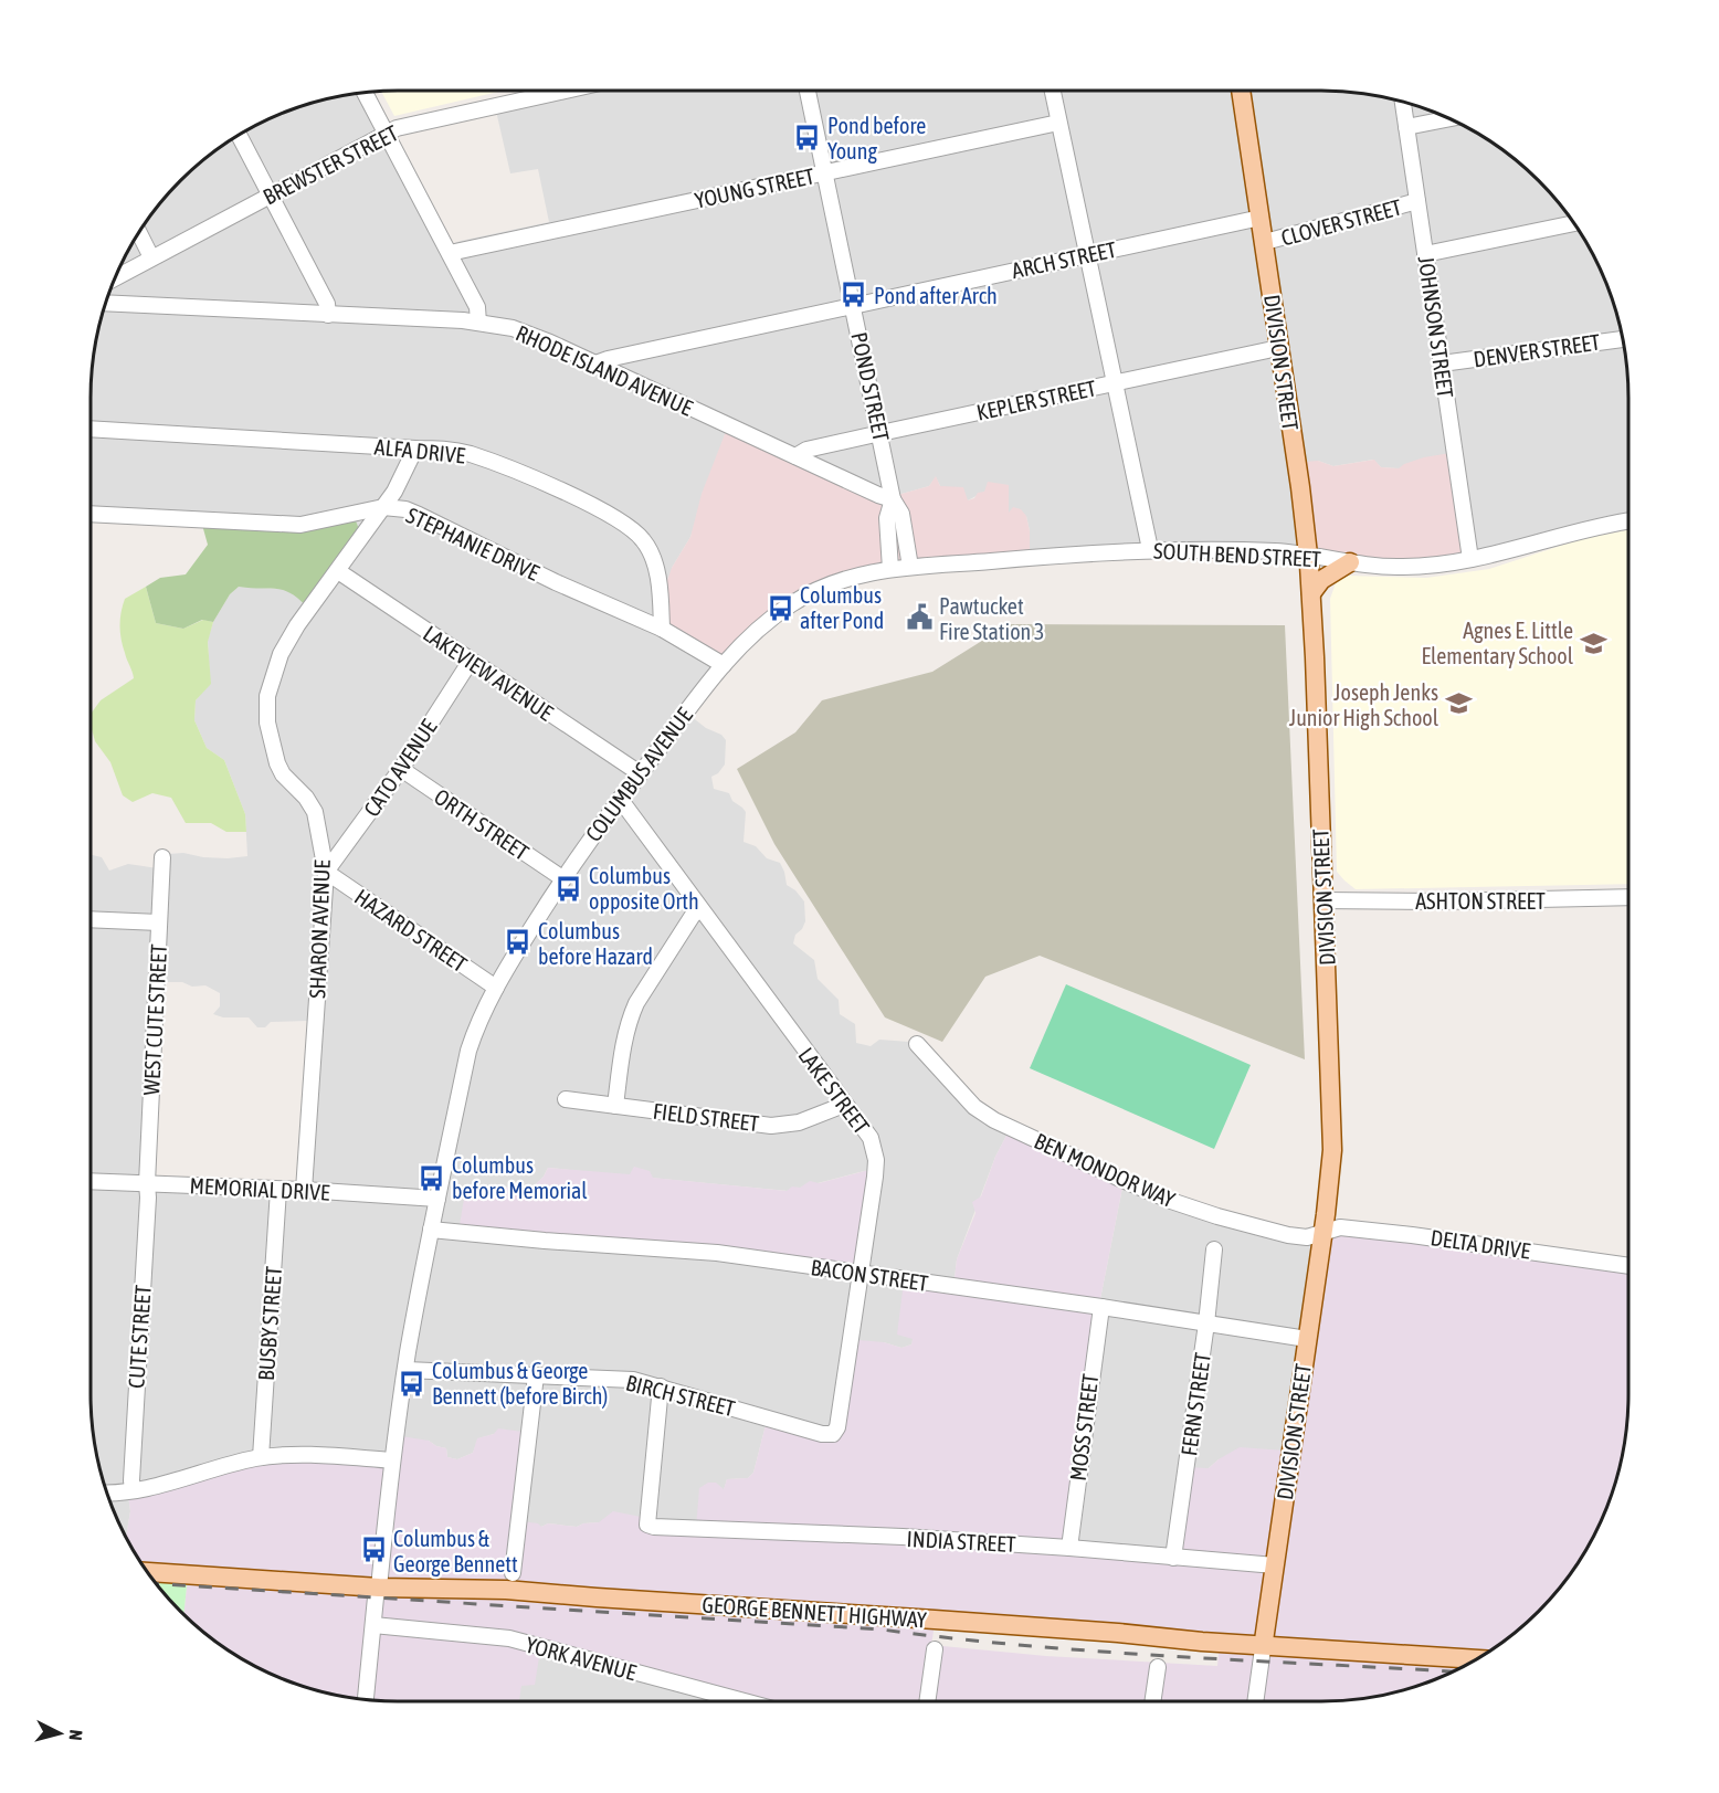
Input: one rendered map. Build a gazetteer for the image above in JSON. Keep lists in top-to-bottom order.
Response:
{
  "streets": {
    "main road": ["DIVISION STREET", "GEORGE BENNETT HIGHWAY"],
    "street": [
      "BREWSTER STREET",
      "YOUNG STREET",
      "CLOVER STREET",
      "ARCH STREET",
      "JOHNSON STREET",
      "DENVER STREET",
      "RHODE ISLAND AVENUE",
      "POND STREET",
      "KEPLER STREET",
      "ALFA DRIVE",
      "STEPHANIE DRIVE",
      "SOUTH BEND STREET",
      "LAKEVIEW AVENUE",
      "CATO AVENUE",
      "COLUMBUS AVENUE",
      "ORTH STREET",
      "ASHTON STREET",
      "SHARON AVENUE",
      "HAZARD STREET",
      "WEST CUTE STREET",
      "LAKE STREET",
      "FIELD STREET",
      "BEN MONDOR WAY",
      "MEMORIAL DRIVE",
      "DELTA DRIVE",
      "BACON STREET",
      "BUSBY STREET",
      "CUTE STREET",
      "BIRCH STREET",
      "FERN STREET",
      "MOSS STREET",
      "INDIA STREET",
      "YORK AVENUE"
    ]
  },
  "crossings": [
    ["YOUNG STREET", "POND STREET"],
    ["CLOVER STREET", "JOHNSON STREET"],
    ["CLOVER STREET", "DIVISION STREET"],
    ["ARCH STREET", "DIVISION STREET"],
    ["ARCH STREET", "RHODE ISLAND AVENUE"],
    ["ARCH STREET", "POND STREET"],
    ["JOHNSON STREET", "DENVER STREET"],
    ["JOHNSON STREET", "SOUTH BEND STREET"],
    ["DIVISION STREET", "KEPLER STREET"],
    ["DIVISION STREET", "SOUTH BEND STREET"],
    ["DIVISION STREET", "ASHTON STREET"],
    ["DIVISION STREET", "BEN MONDOR WAY"],
    ["DIVISION STREET", "DELTA DRIVE"],
    ["DIVISION STREET", "BACON STREET"],
    ["DIVISION STREET", "INDIA STREET"],
    ["DIVISION STREET", "GEORGE BENNETT HIGHWAY"],
    ["RHODE ISLAND AVENUE", "POND STREET"],
    ["RHODE ISLAND AVENUE", "KEPLER STREET"],
    ["POND STREET", "KEPLER STREET"],
    ["POND STREET", "SOUTH BEND STREET"],
    ["POND STREET", "COLUMBUS AVENUE"],
    ["ALFA DRIVE", "STEPHANIE DRIVE"],
    ["ALFA DRIVE", "SHARON AVENUE"],
    ["STEPHANIE DRIVE", "COLUMBUS AVENUE"],
    ["STEPHANIE DRIVE", "SHARON AVENUE"],
    ["SOUTH BEND STREET", "COLUMBUS AVENUE"],
    ["LAKEVIEW AVENUE", "CATO AVENUE"],
    ["LAKEVIEW AVENUE", "COLUMBUS AVENUE"],
    ["LAKEVIEW AVENUE", "SHARON AVENUE"],
    ["CATO AVENUE", "ORTH STREET"],
    ["CATO AVENUE", "SHARON AVENUE"],
    ["CATO AVENUE", "HAZARD STREET"],
    ["COLUMBUS AVENUE", "ORTH STREET"],
    ["COLUMBUS AVENUE", "HAZARD STREET"],
    ["COLUMBUS AVENUE", "LAKE STREET"],
    ["COLUMBUS AVENUE", "MEMORIAL DRIVE"],
    ["COLUMBUS AVENUE", "BACON STREET"],
    ["COLUMBUS AVENUE", "BIRCH STREET"],
    ["COLUMBUS AVENUE", "GEORGE BENNETT HIGHWAY"],
    ["COLUMBUS AVENUE", "YORK AVENUE"],
    ["SHARON AVENUE", "HAZARD STREET"],
    ["SHARON AVENUE", "MEMORIAL DRIVE"],
    ["WEST CUTE STREET", "MEMORIAL DRIVE"],
    ["WEST CUTE STREET", "CUTE STREET"],
    ["LAKE STREET", "FIELD STREET"],
    ["LAKE STREET", "BACON STREET"],
    ["LAKE STREET", "BIRCH STREET"],
    ["BEN MONDOR WAY", "DELTA DRIVE"],
    ["MEMORIAL DRIVE", "BUSBY STREET"],
    ["MEMORIAL DRIVE", "CUTE STREET"],
    ["BACON STREET", "FERN STREET"],
    ["BACON STREET", "MOSS STREET"],
    ["BIRCH STREET", "INDIA STREET"],
    ["FERN STREET", "INDIA STREET"],
    ["MOSS STREET", "INDIA STREET"]
  ],
  "places": {
    "bus stop": [
      "Pond before Young",
      "Pond after Arch",
      "Columbus after Pond",
      "Columbus opposite Orth",
      "Columbus before Hazard",
      "Columbus before Memorial",
      "Columbus & George Bennett (before Birch)",
      "Columbus & George Bennett"
    ],
    "public building": ["Pawtucket Fire Station 3"],
    "school or university": ["Agnes E. Little Elementary School", "Joseph Jenks Junior High School"]
  },
  "north": "right"
}
